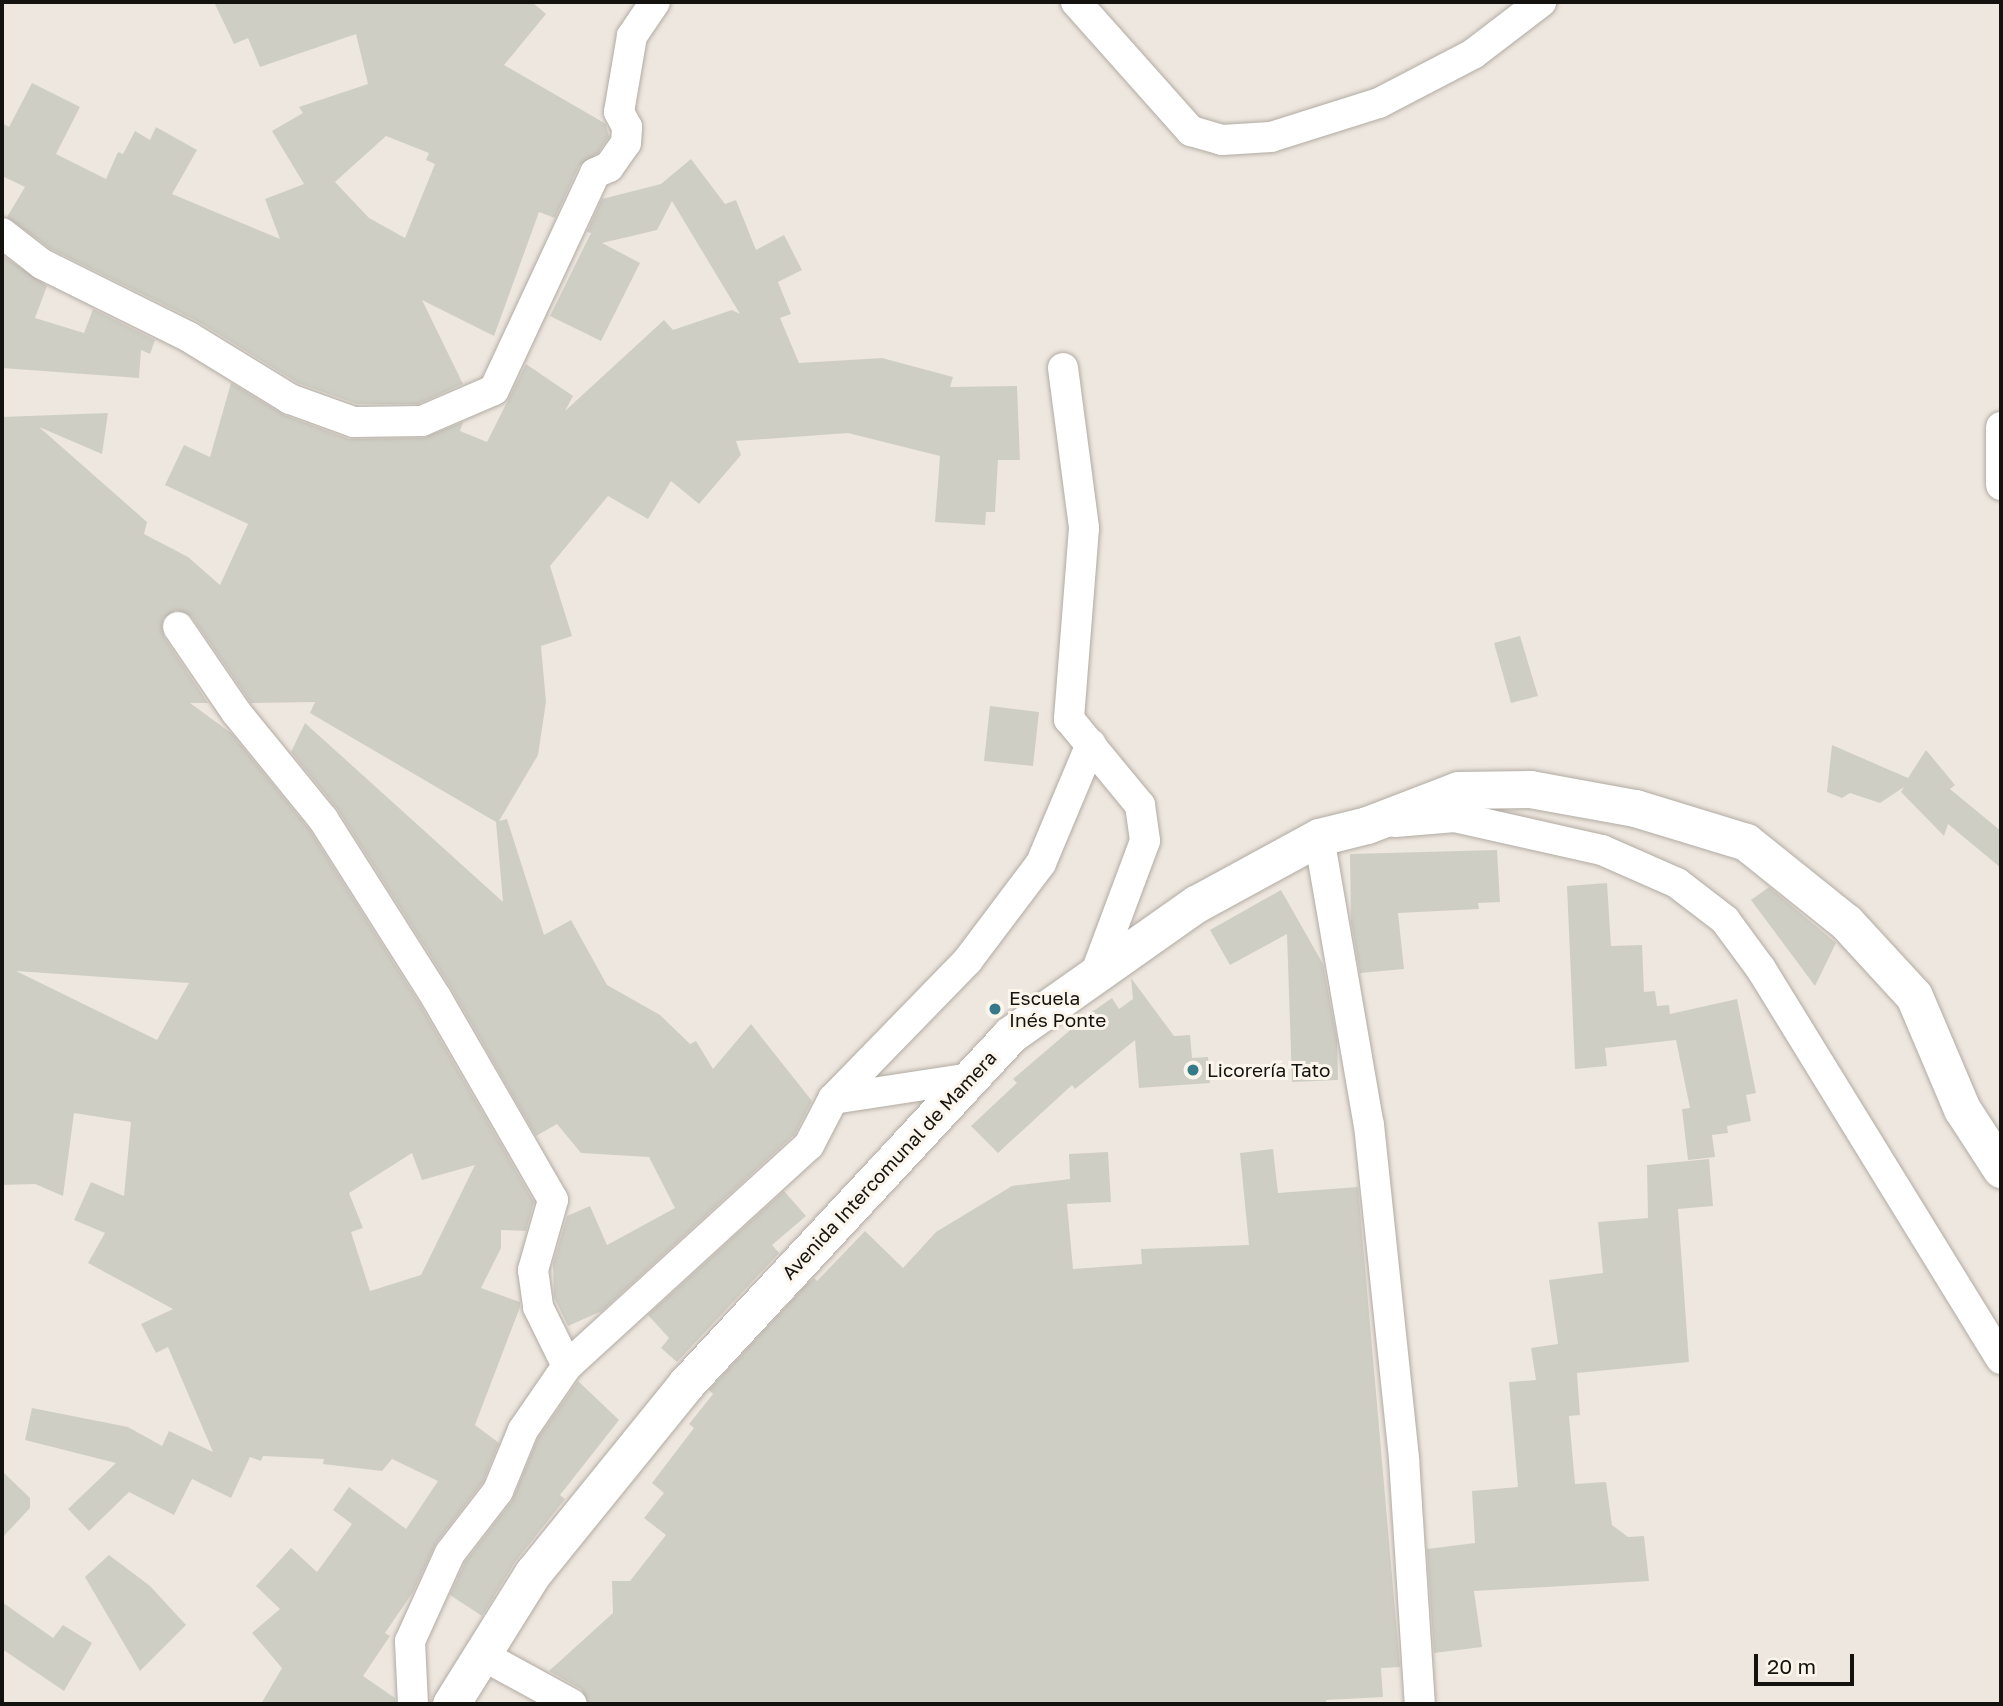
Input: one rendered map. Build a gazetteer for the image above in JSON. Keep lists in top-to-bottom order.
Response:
{
  "streets": {
    "street": ["Avenida Intercomunal de Mamera"]
  },
  "places": ["Escuela Inés Ponte", "Licorería Tato"],
  "scale_bar": "20 m"
}
